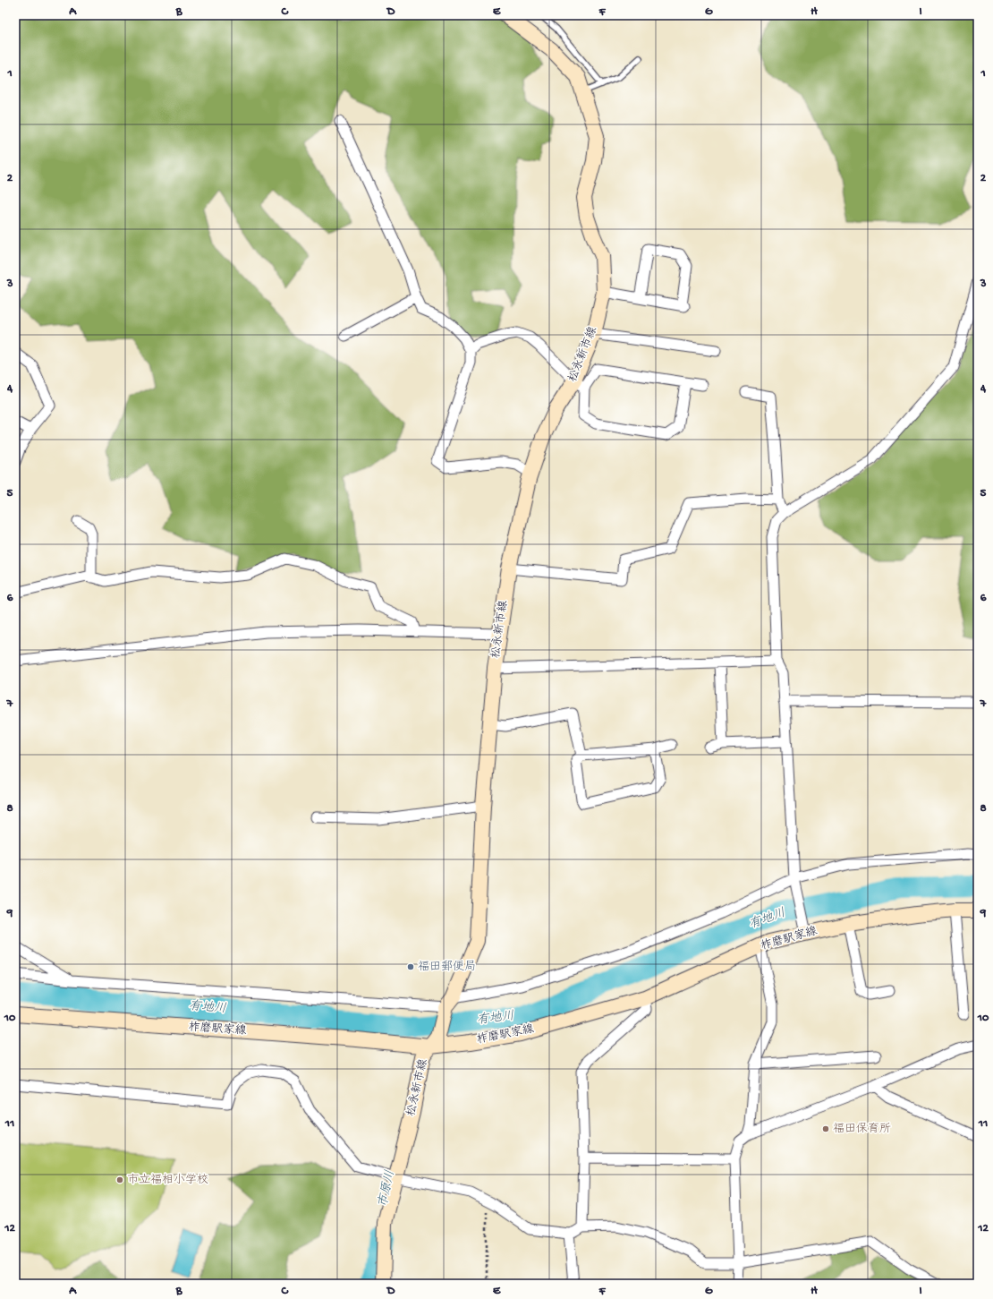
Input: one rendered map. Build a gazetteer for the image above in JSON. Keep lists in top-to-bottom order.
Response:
{
  "streets": {
    "main road": ["松永新市線", "柞磨駅家線"]
  },
  "crossings": [
    ["松永新市線", "柞磨駅家線"]
  ],
  "water": ["有地川", "市原川"],
  "places": ["福田郵便局", "福田保育所", "市立福相小学校"],
  "grid": {
    "columns": [
      "A",
      "B",
      "C",
      "D",
      "E",
      "F",
      "G",
      "H",
      "I"
    ],
    "rows": [
      "1",
      "2",
      "3",
      "4",
      "5",
      "6",
      "7",
      "8",
      "9",
      "10",
      "11",
      "12"
    ]
  }
}
